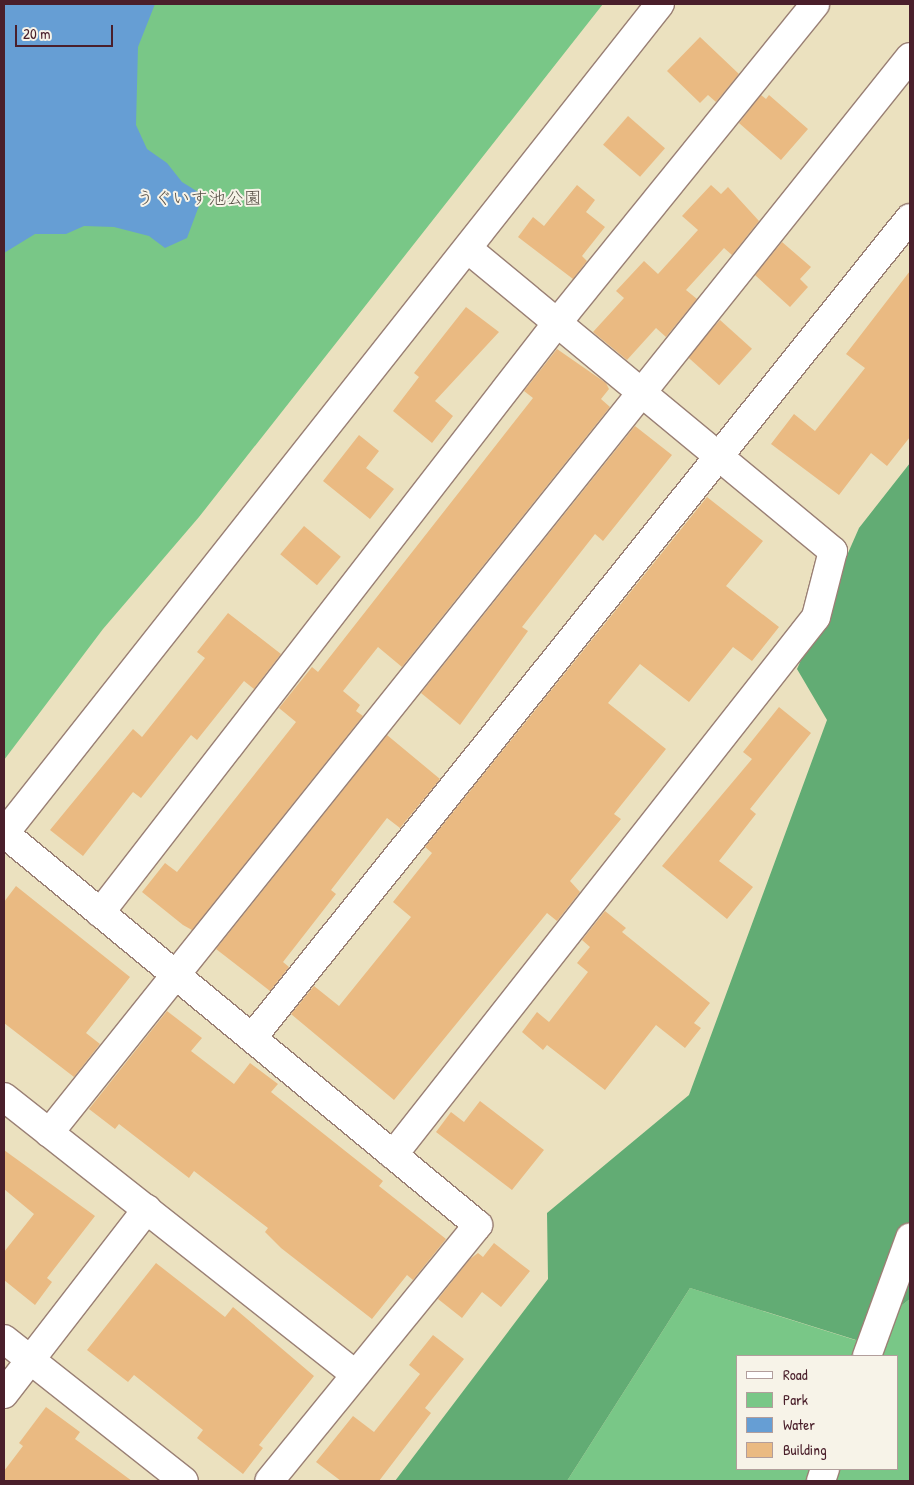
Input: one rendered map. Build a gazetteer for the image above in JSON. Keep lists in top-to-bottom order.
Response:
{
  "parks": ["うぐいす池公園"],
  "legend": [
    "Road",
    "Park",
    "Water",
    "Building"
  ],
  "scale_bar": "20 m"
}
